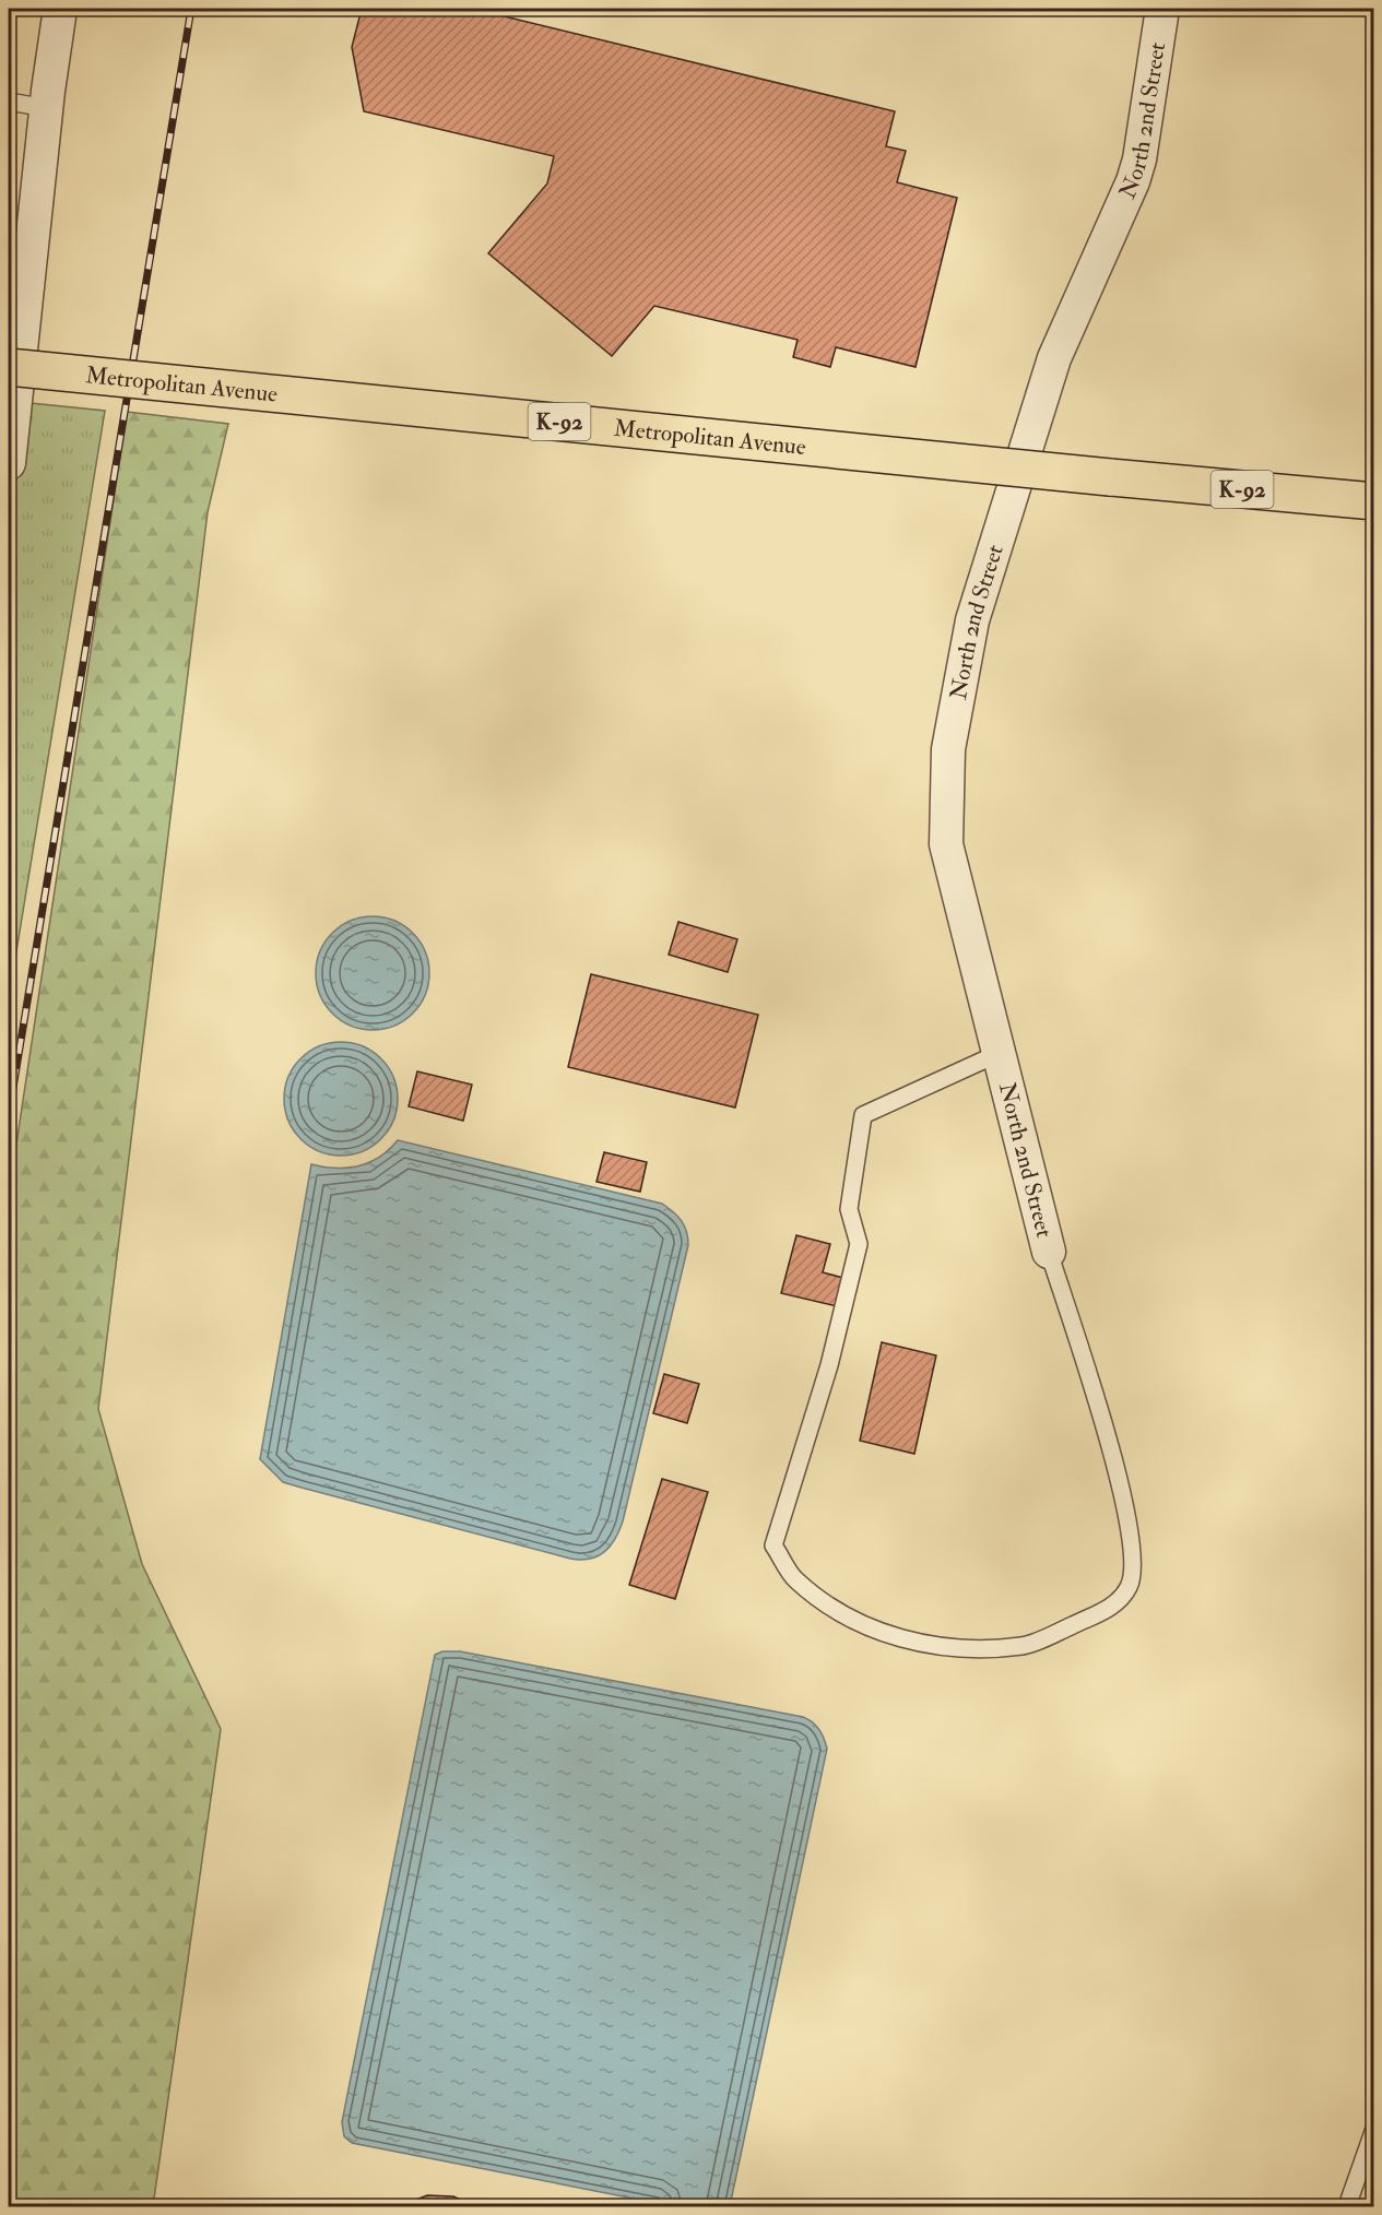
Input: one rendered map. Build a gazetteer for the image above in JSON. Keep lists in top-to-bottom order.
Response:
{
  "streets": {
    "main road": ["Metropolitan Avenue", "K-92"],
    "street": ["North 2nd Street"]
  }
}
